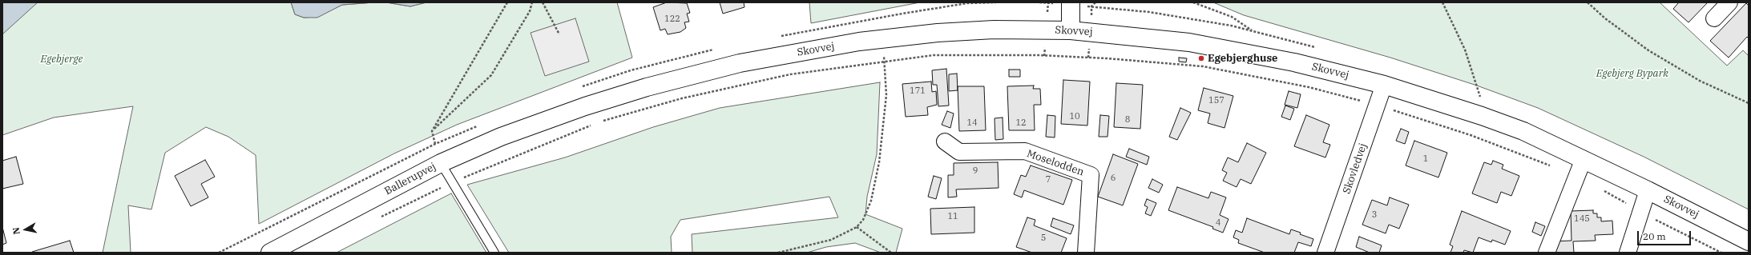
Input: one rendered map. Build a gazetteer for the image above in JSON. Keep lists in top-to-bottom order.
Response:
{
  "streets": {
    "street": [
      "Skovvej",
      "Moselodden",
      "Skovledvej",
      "Ballerupvej"
    ]
  },
  "crossings": [
    ["Skovvej", "Skovledvej"],
    ["Skovvej", "Ballerupvej"]
  ],
  "parks": ["Egebjerge", "Egebjerg Bypark"],
  "places": ["Egebjerghuse"],
  "house_numbers": [
    "122",
    "171",
    "157",
    "10",
    "8",
    "14",
    "12",
    "1",
    "9",
    "6",
    "7",
    "3",
    "11",
    "145",
    "4",
    "5"
  ],
  "scale_bar": "20 m",
  "north": "left"
}
